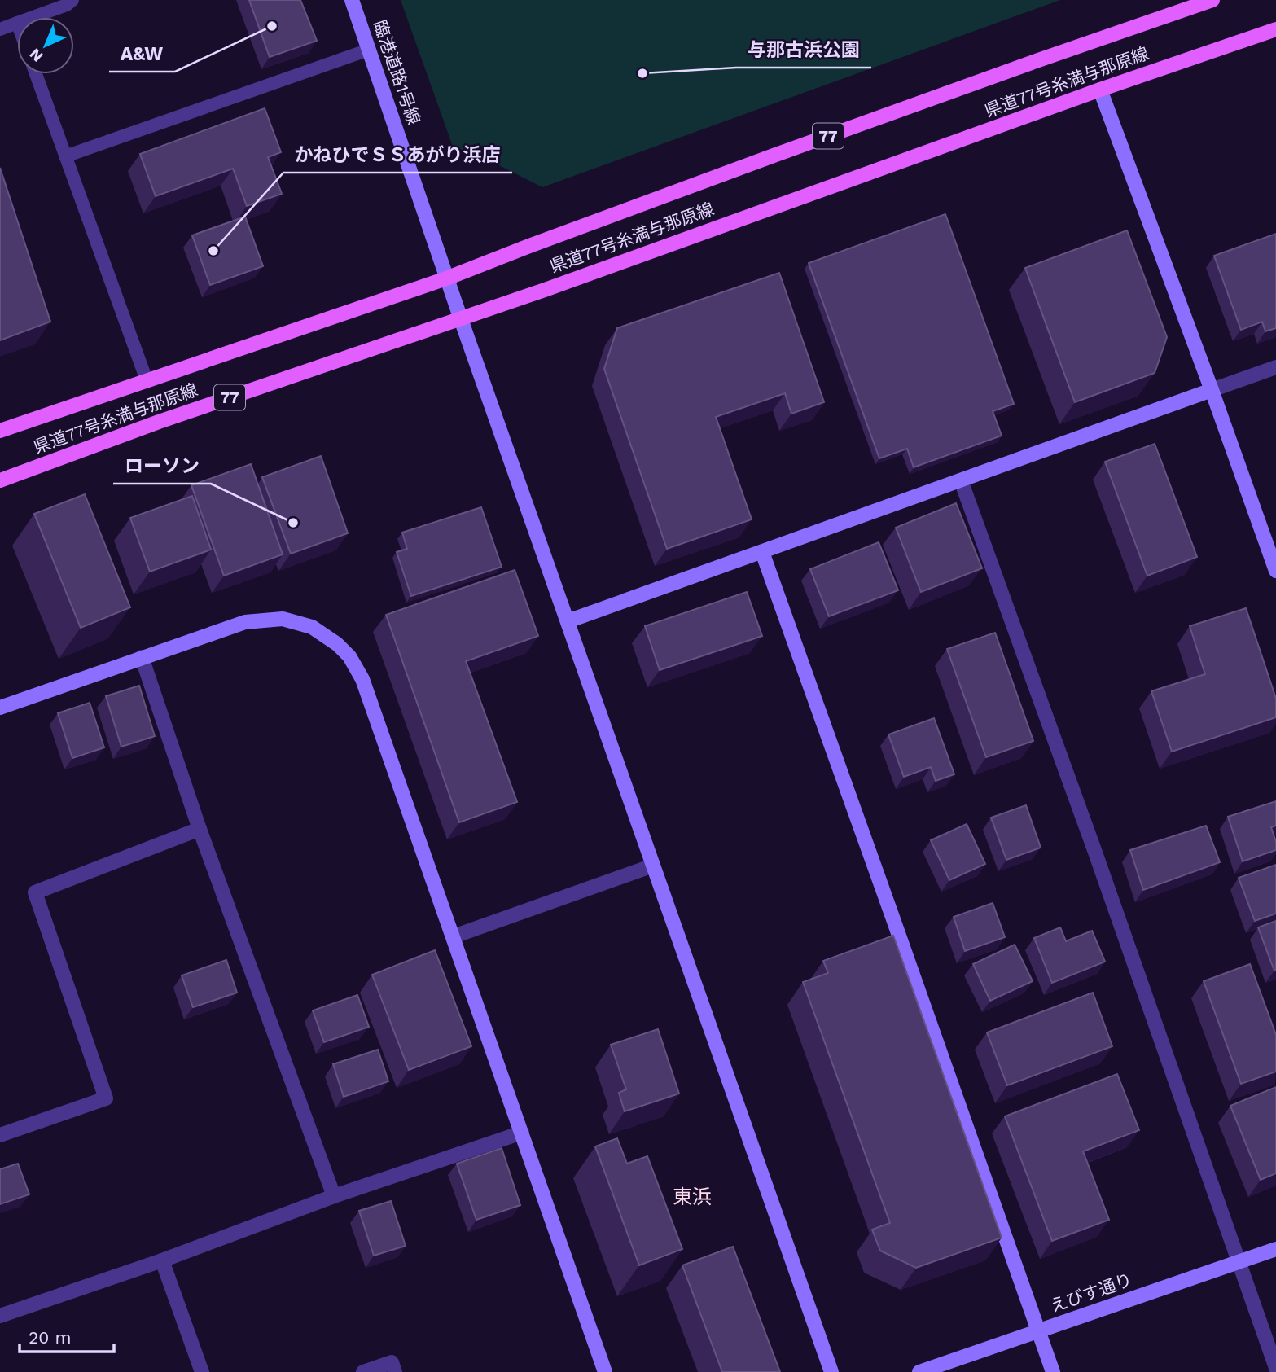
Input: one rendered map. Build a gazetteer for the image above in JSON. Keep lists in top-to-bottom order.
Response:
{
  "streets": {
    "main road": ["県道77号糸満与那原線", "77"],
    "street": ["臨港道路1号線", "えびす通り"]
  },
  "crossings": [
    ["臨港道路1号線", "県道77号糸満与那原線"]
  ],
  "districts": ["東浜"],
  "places": [
    "A&W",
    "与那古浜公園",
    "かねひでＳＳあがり浜店",
    "ローソン"
  ],
  "scale_bar": "20 m",
  "north": "bottom left"
}
